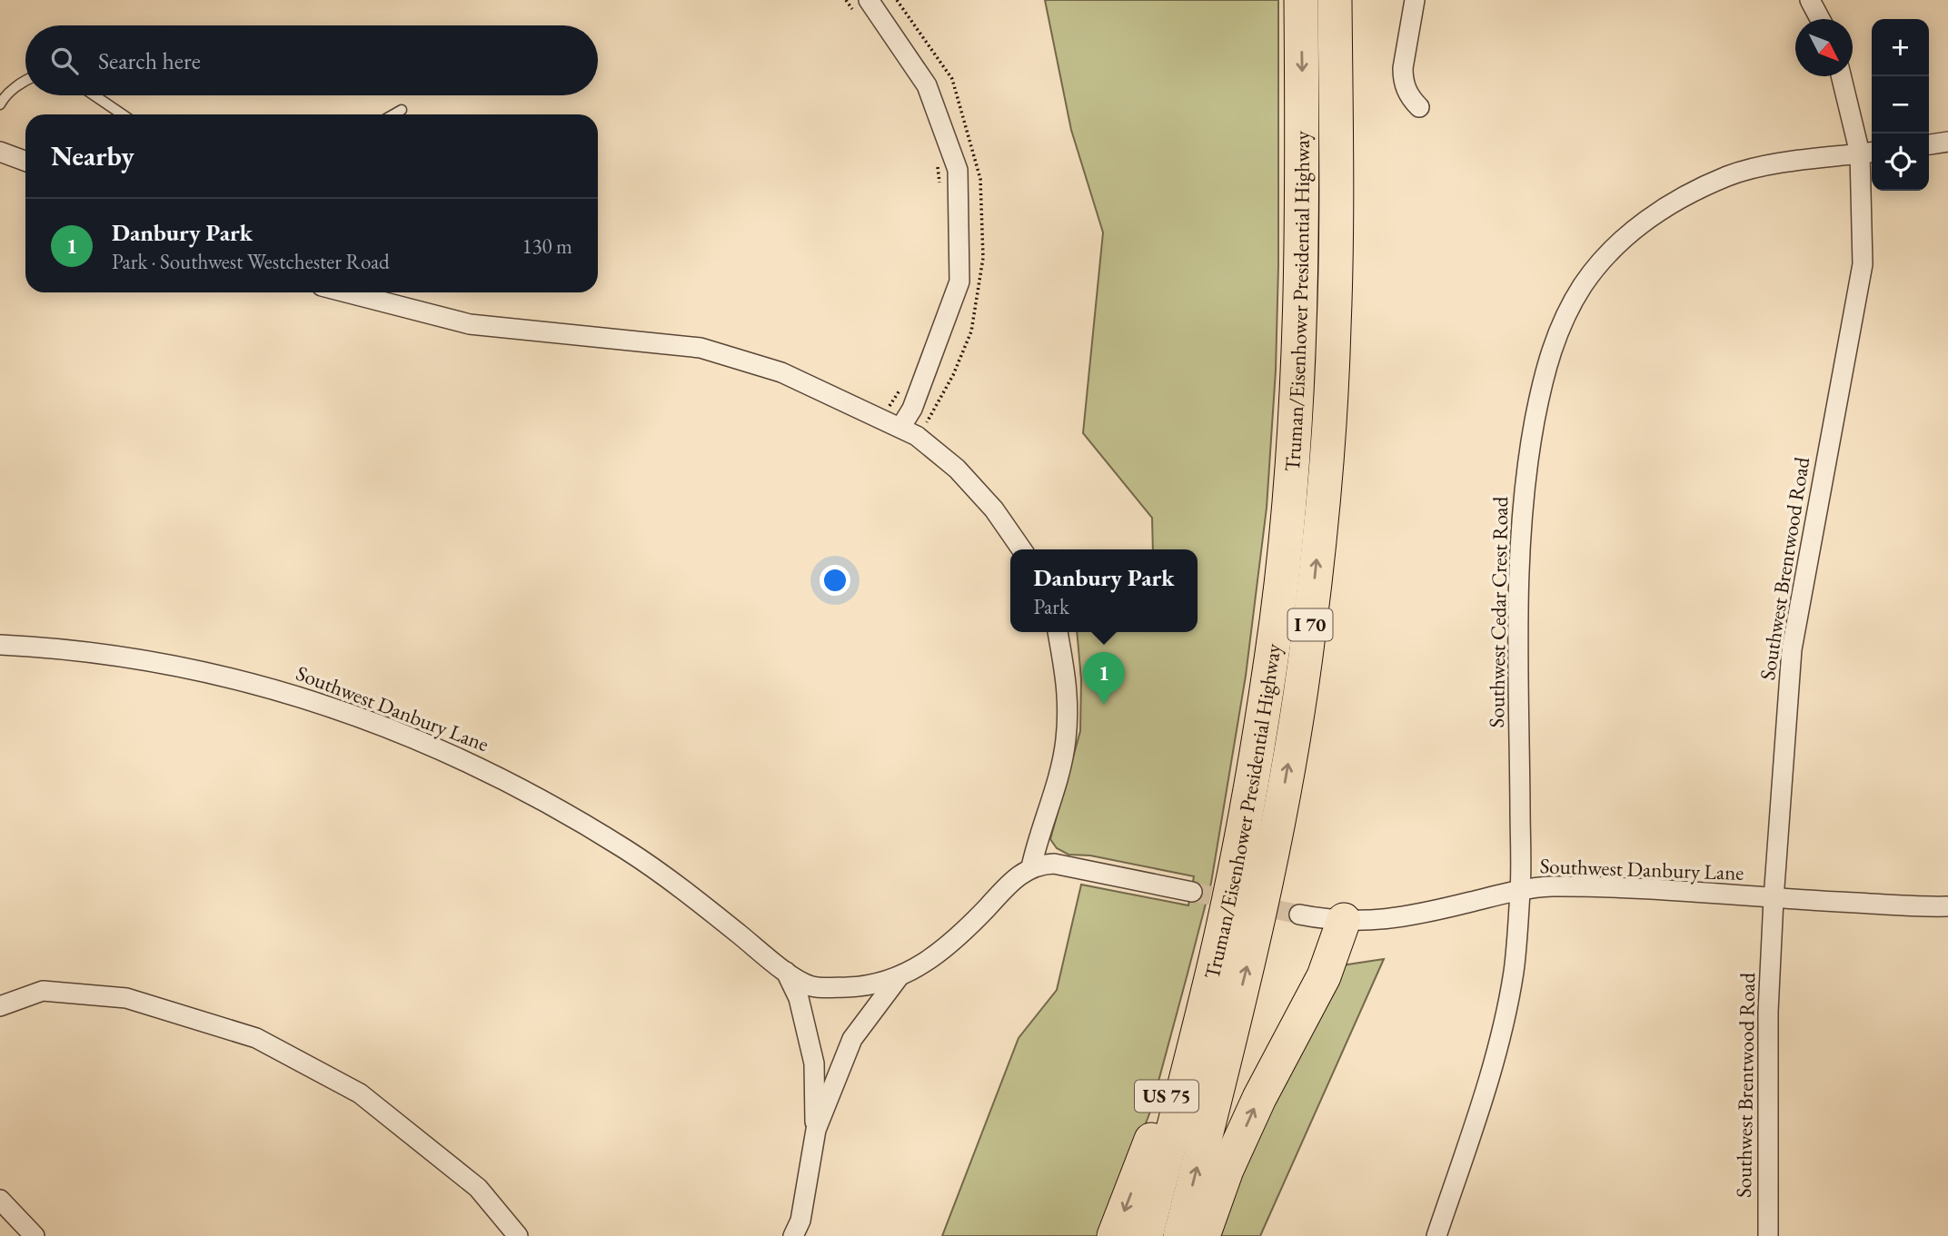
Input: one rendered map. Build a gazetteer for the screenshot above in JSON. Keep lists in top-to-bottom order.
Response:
{
  "streets": {
    "highway": ["Truman/Eisenhower Presidential Highway", "I 70", "US 75"],
    "street": ["Southwest Brentwood Road", "Southwest Cedar Crest Road", "Southwest Danbury Lane"]
  },
  "crossings": [
    ["Truman/Eisenhower Presidential Highway", "US 75"],
    ["Southwest Brentwood Road", "Southwest Cedar Crest Road"],
    ["Southwest Brentwood Road", "Southwest Danbury Lane"],
    ["Southwest Cedar Crest Road", "Southwest Danbury Lane"]
  ],
  "north": "bottom right",
  "page": {
    "map_buttons": ["+", "−"],
    "search": "Search here",
    "heading": "Nearby",
    "list": [
      {
        "mark": "1",
        "name": "Danbury Park",
        "note": "Park · Southwest Westchester Road",
        "value": "130 m"
      }
    ],
    "popup": ["Danbury Park", "Park"],
    "pins": "1"
  }
}
